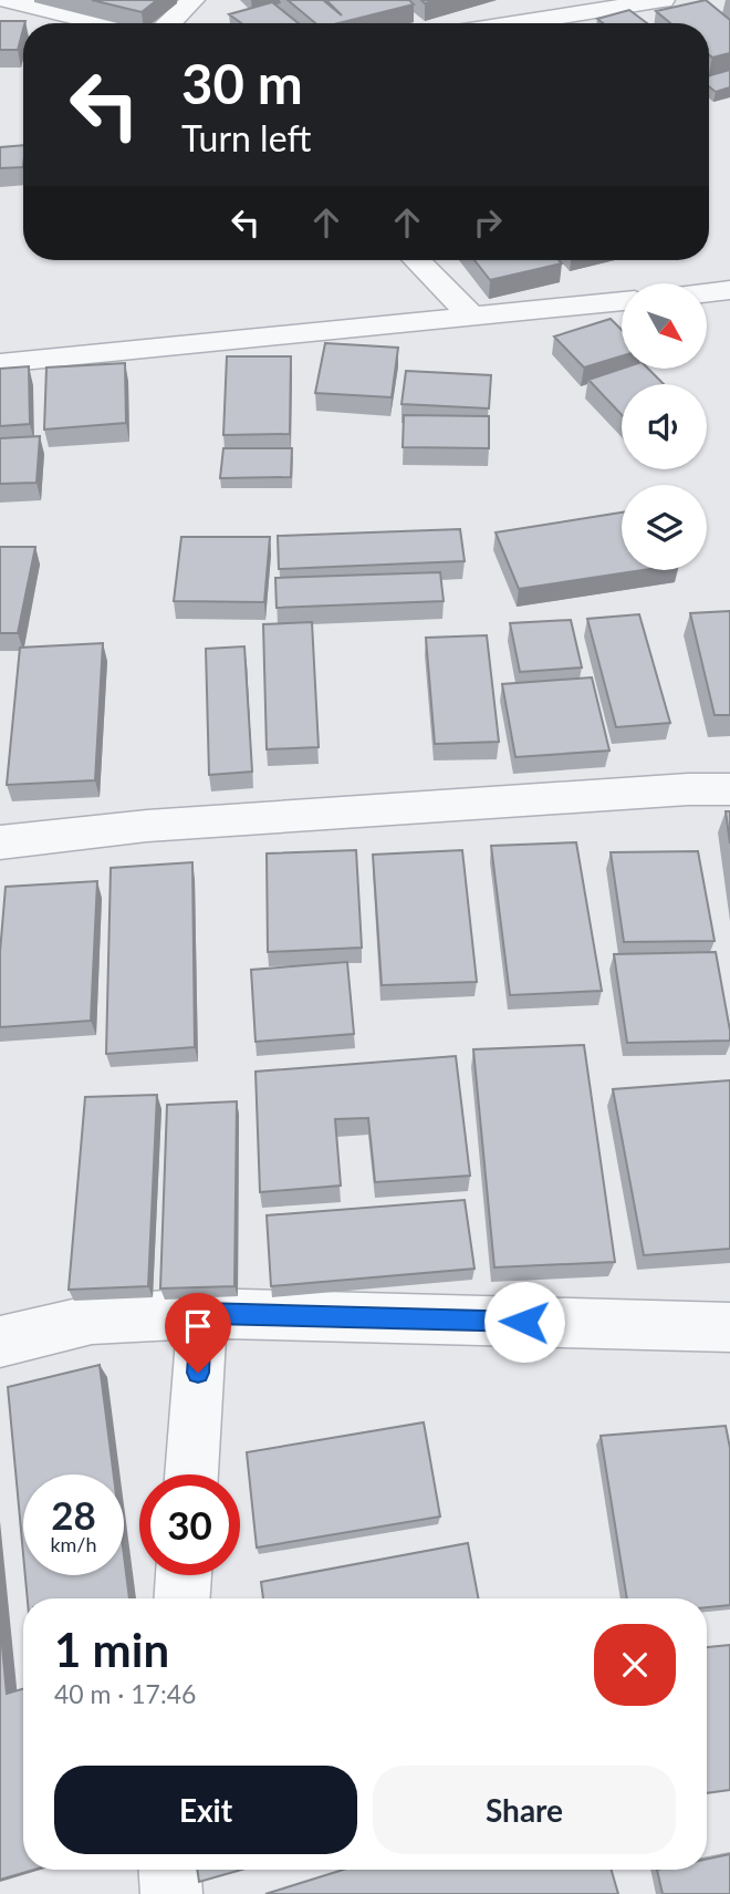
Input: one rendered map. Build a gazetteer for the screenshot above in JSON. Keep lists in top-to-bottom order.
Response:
{
  "north": "bottom right",
  "page": {
    "turn": ["30 m", "Turn left"],
    "speed": "28 km/h",
    "limit": "30",
    "heading": ["1 min", "40 m · 17:46"],
    "buttons": ["Exit", "Share"]
  }
}
